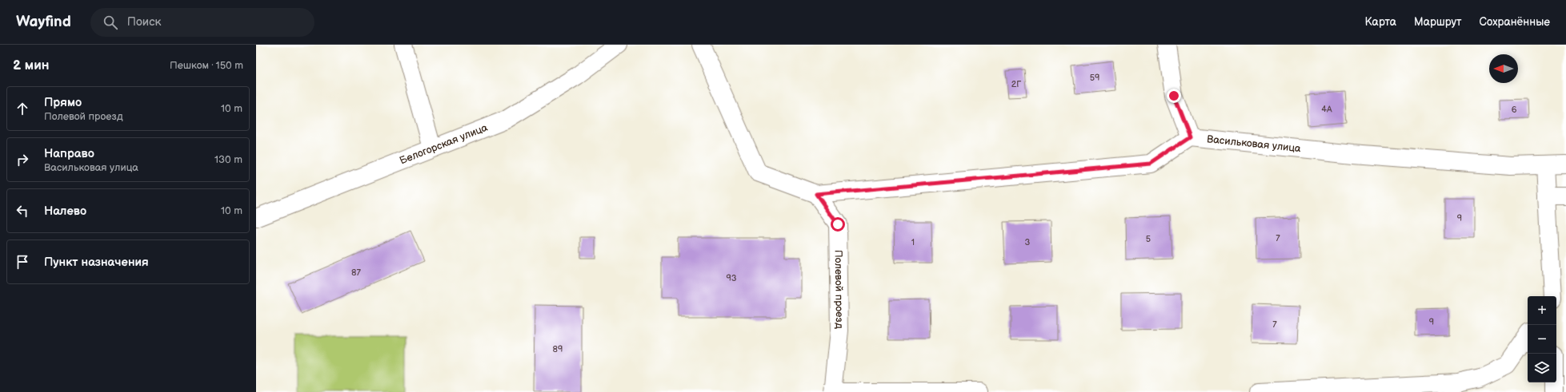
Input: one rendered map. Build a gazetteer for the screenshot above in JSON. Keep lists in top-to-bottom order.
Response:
{
  "streets": {
    "street": ["Белогорская улица", "Васильковая улица", "Полевой проезд"]
  },
  "house_numbers": [
    "59",
    "2Г",
    "4А",
    "6",
    "9",
    "7",
    "5",
    "1",
    "3",
    "87",
    "93",
    "9",
    "7",
    "89"
  ],
  "north": "left",
  "page": {
    "header": "Wayfind",
    "search": "Поиск",
    "nav": ["Карта", "Маршрут", "Сохранённые"],
    "heading": ["2 мин", "Пешком · 150 m"],
    "list": [
      ["Прямо", "Полевой проезд", "10 m"],
      ["Направо", "Васильковая улица", "130 m"],
      ["Налево", "10 m"],
      "Пункт назначения"
    ],
    "map_buttons": ["+", "−"]
  }
}
